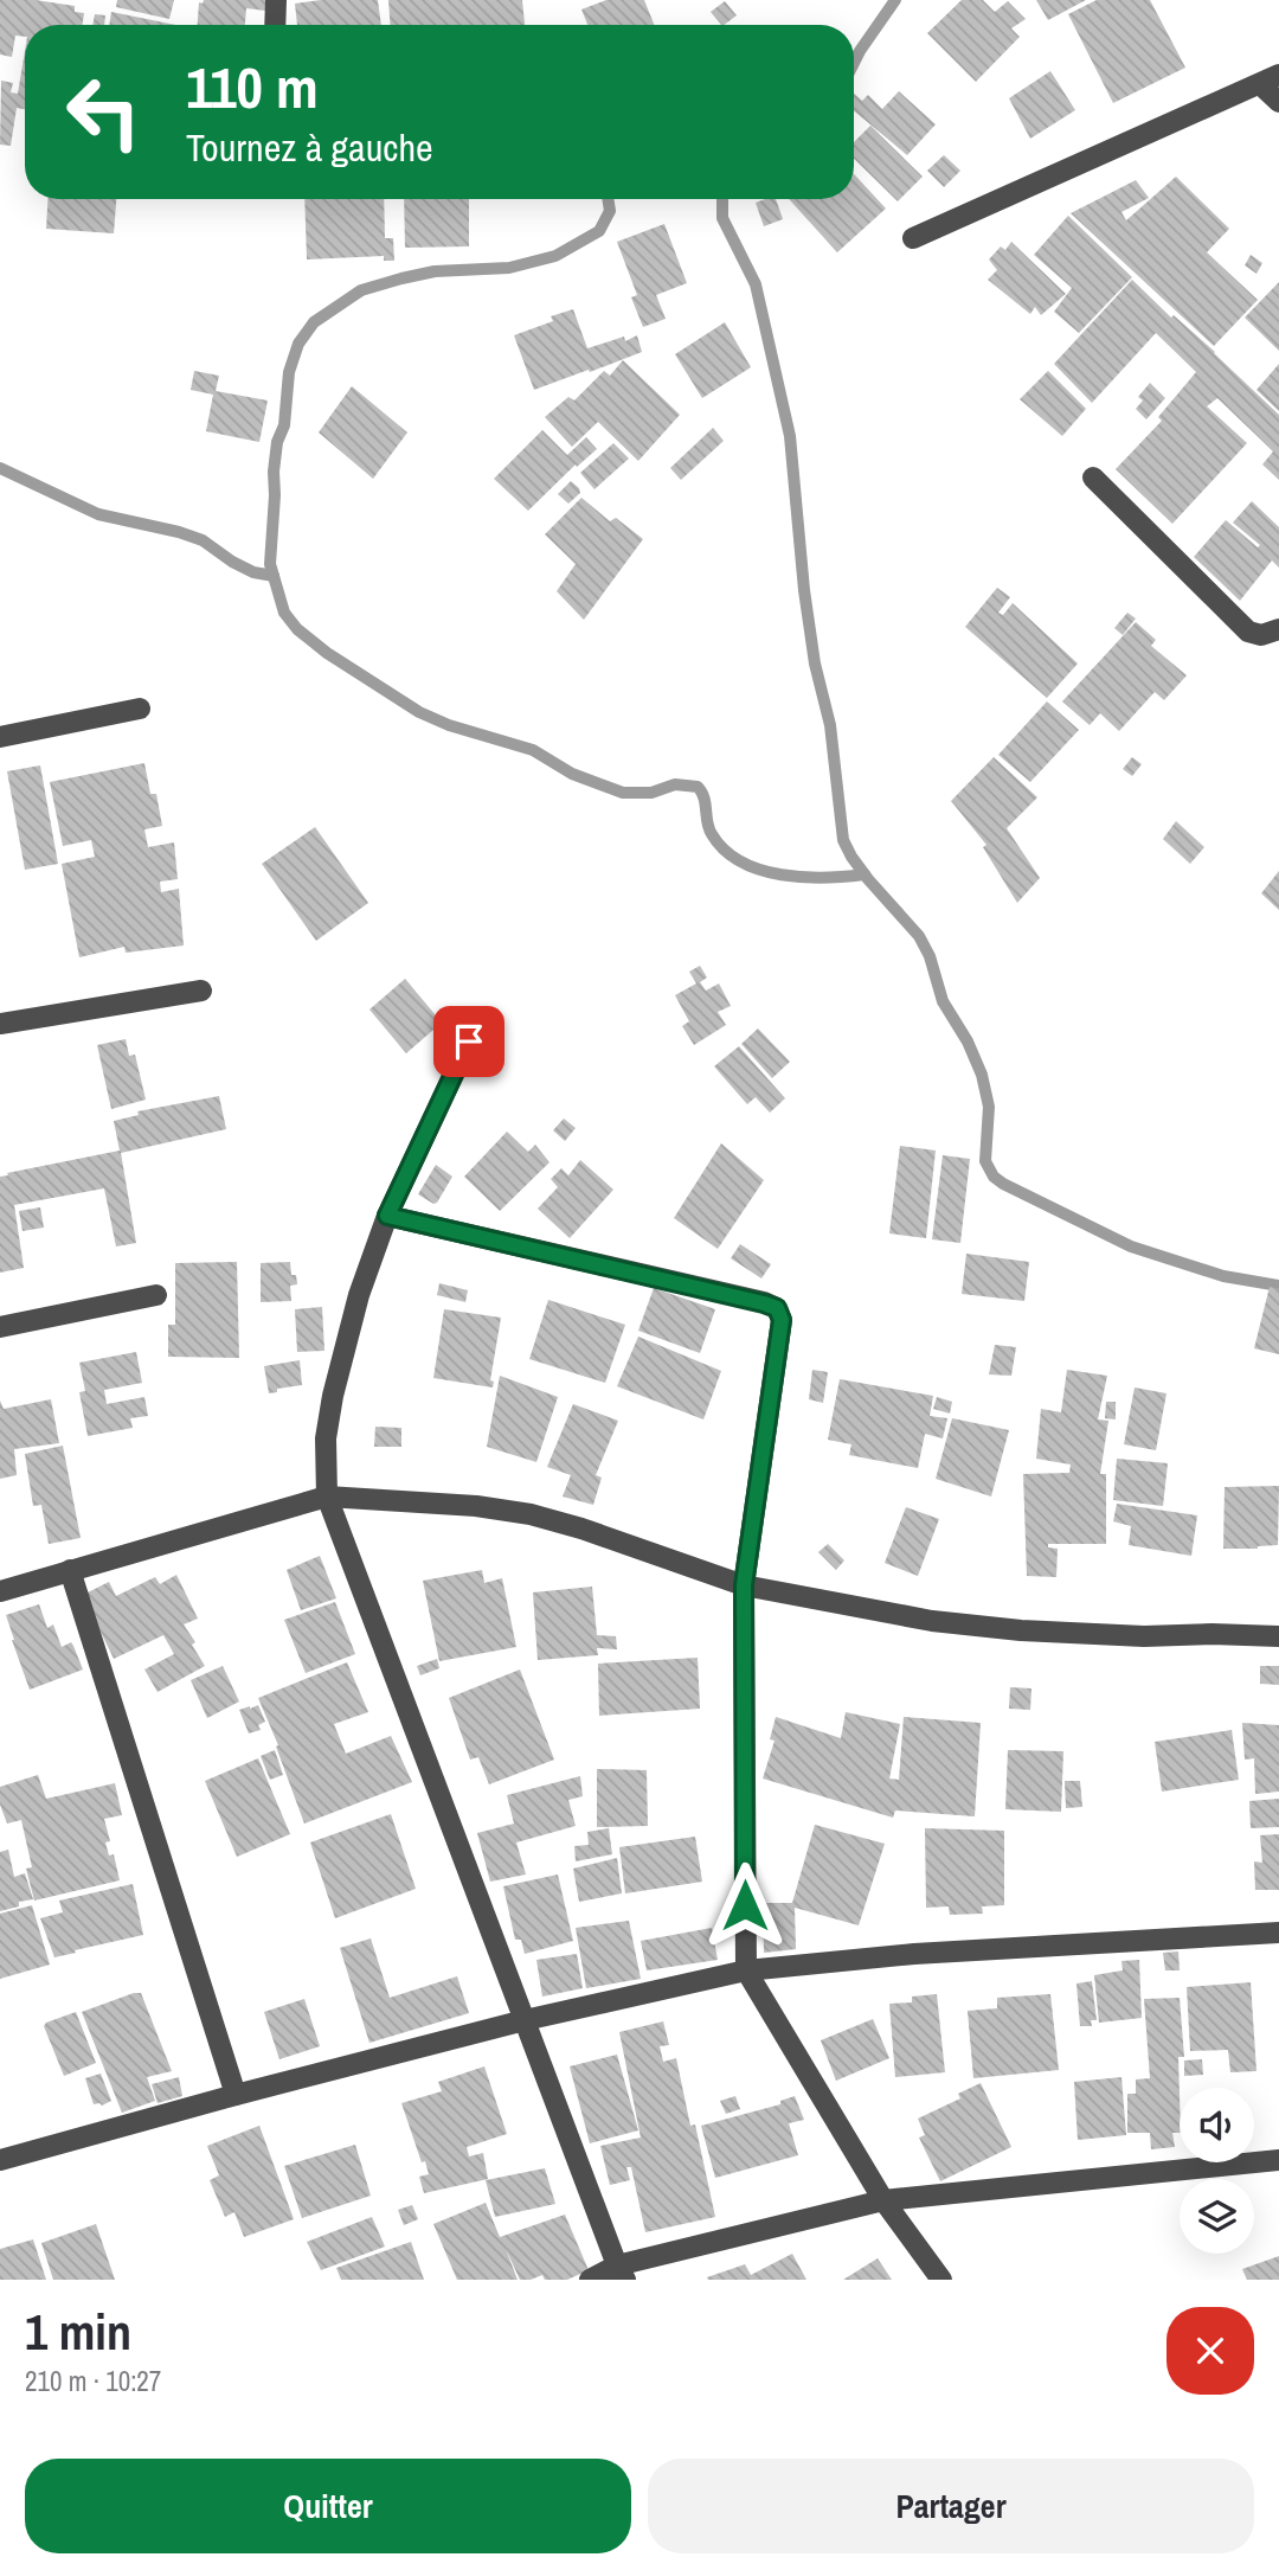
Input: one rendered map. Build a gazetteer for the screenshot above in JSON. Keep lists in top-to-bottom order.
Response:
{
  "page": {
    "turn": ["110 m", "Tournez à gauche"],
    "heading": ["1 min", "210 m · 10:27"],
    "buttons": ["Quitter", "Partager"]
  }
}
